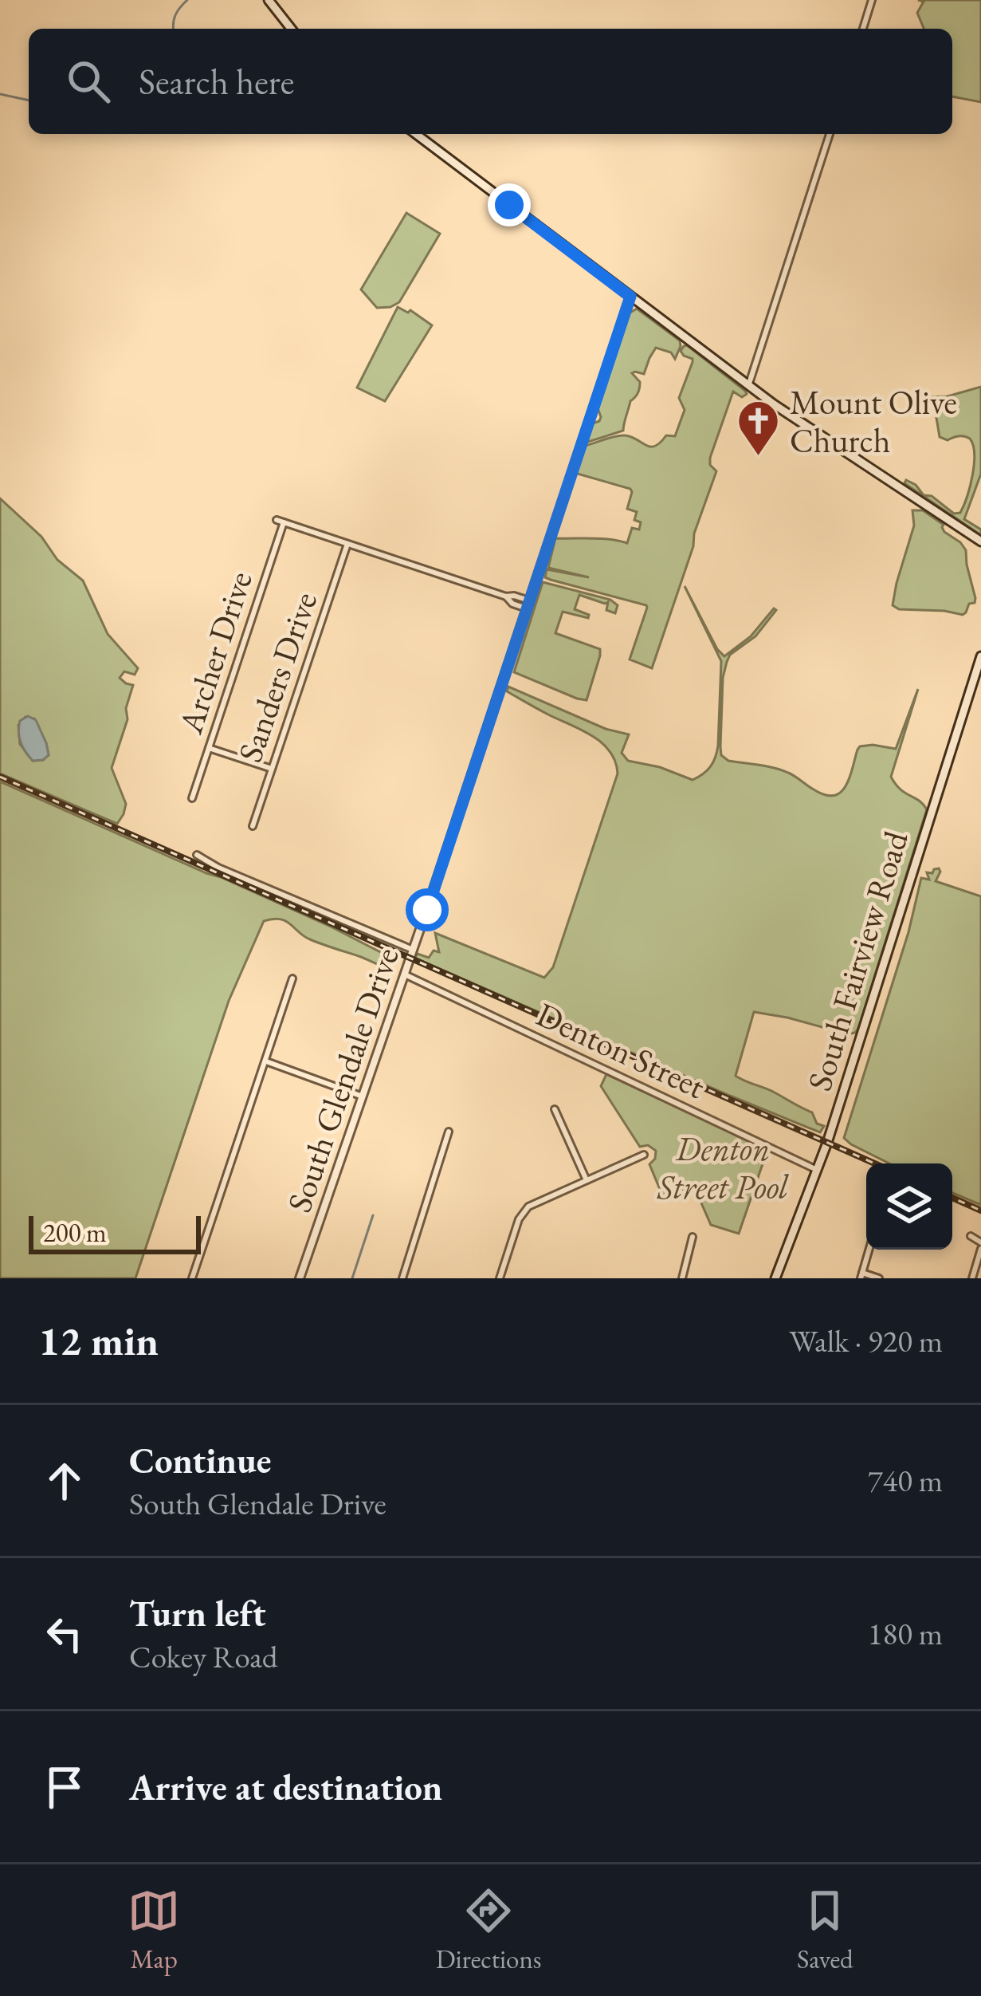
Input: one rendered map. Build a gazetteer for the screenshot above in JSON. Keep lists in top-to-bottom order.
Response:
{
  "streets": {
    "main road": ["South Fairview Road"],
    "street": [
      "Archer Drive",
      "Sanders Drive",
      "Denton Street",
      "South Glendale Drive"
    ]
  },
  "crossings": [
    ["Archer Drive", "Sanders Drive"],
    ["South Fairview Road", "Denton Street"],
    ["Denton Street", "South Glendale Drive"]
  ],
  "parks": ["Denton Street Pool"],
  "places": {
    "church": ["Mount Olive Church"]
  },
  "scale_bar": "200 m",
  "page": {
    "search": "Search here",
    "scale": "200 m",
    "heading": ["12 min", "Walk · 920 m"],
    "list": [
      ["Continue", "South Glendale Drive", "740 m"],
      ["Turn left", "Cokey Road", "180 m"],
      "Arrive at destination"
    ],
    "nav": ["Map", "Directions", "Saved"]
  }
}
